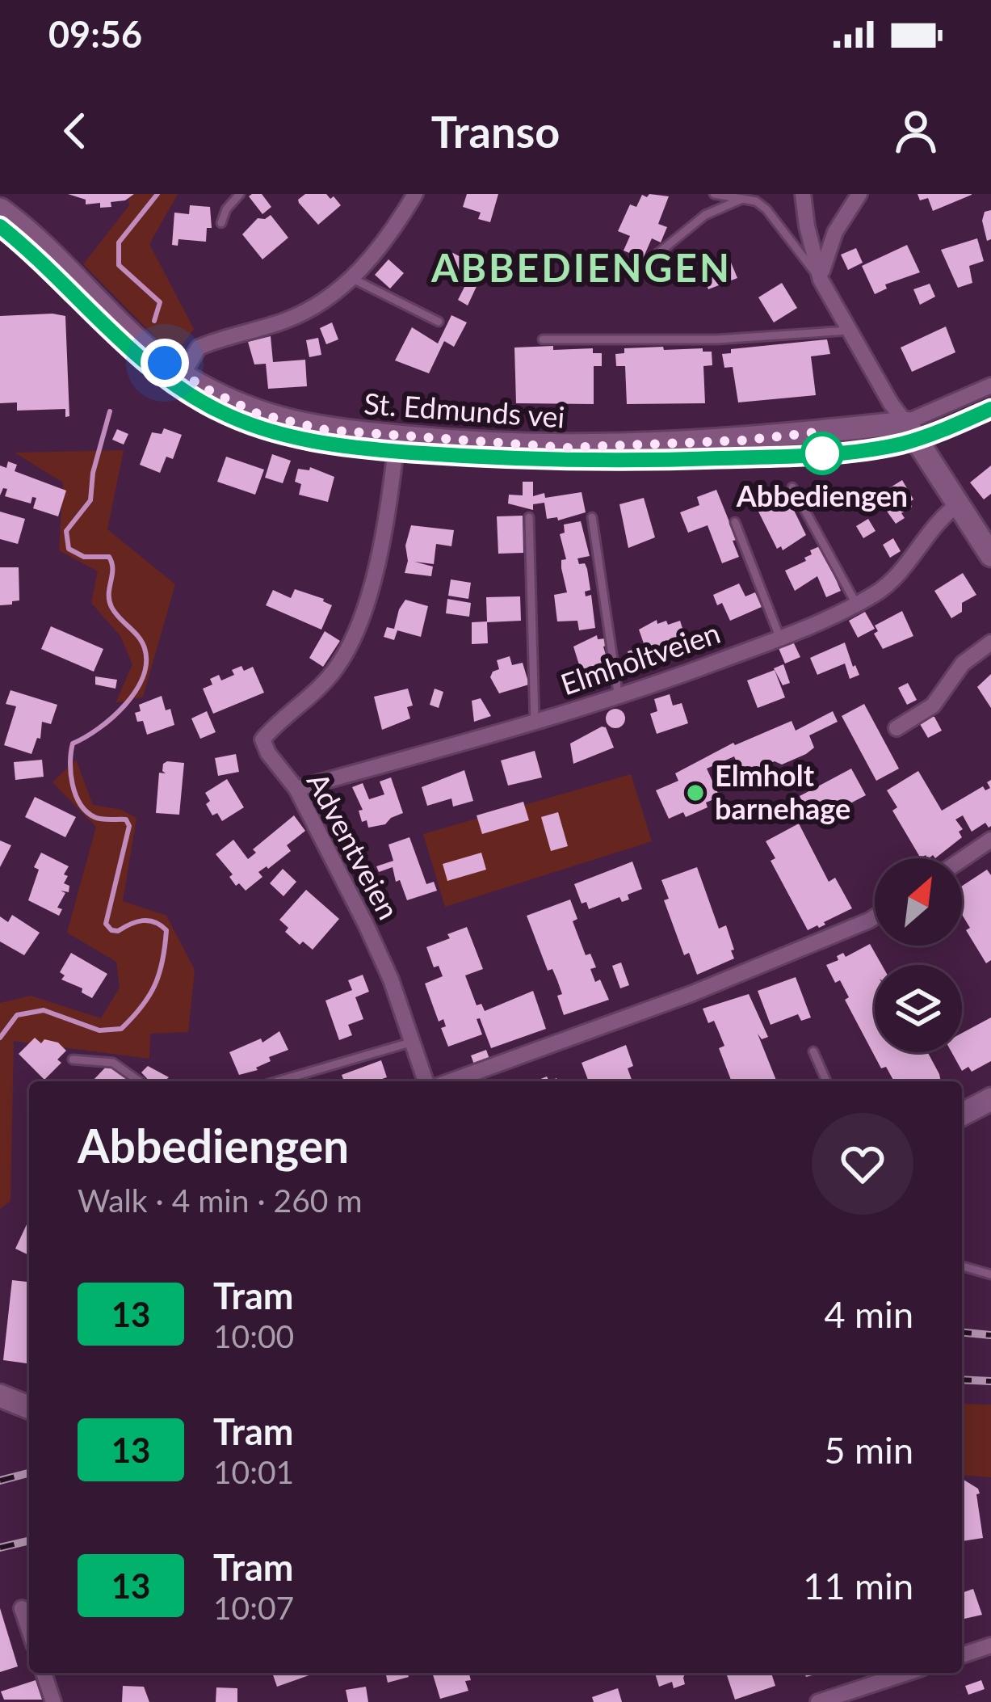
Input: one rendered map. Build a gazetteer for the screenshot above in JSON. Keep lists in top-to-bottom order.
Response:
{
  "streets": {
    "street": ["St. Edmunds vei", "Elmholtveien", "Adventveien"]
  },
  "crossings": [
    ["St. Edmunds vei", "Adventveien"],
    ["Elmholtveien", "Adventveien"]
  ],
  "districts": ["ABBEDIENGEN"],
  "places": ["Abbediengen", "Elmholt barnehage"],
  "lines": ["tram line 13"],
  "north": "top right",
  "page": {
    "status": "09:56",
    "header": "Transo",
    "heading": ["Abbediengen", "Walk · 4 min · 260 m"],
    "list": [
      {
        "mark": "13",
        "name": "Tram",
        "note": "10:00",
        "value": "4 min"
      },
      {
        "mark": "13",
        "name": "Tram",
        "note": "10:01",
        "value": "5 min"
      },
      {
        "mark": "13",
        "name": "Tram",
        "note": "10:07",
        "value": "11 min"
      }
    ]
  }
}
